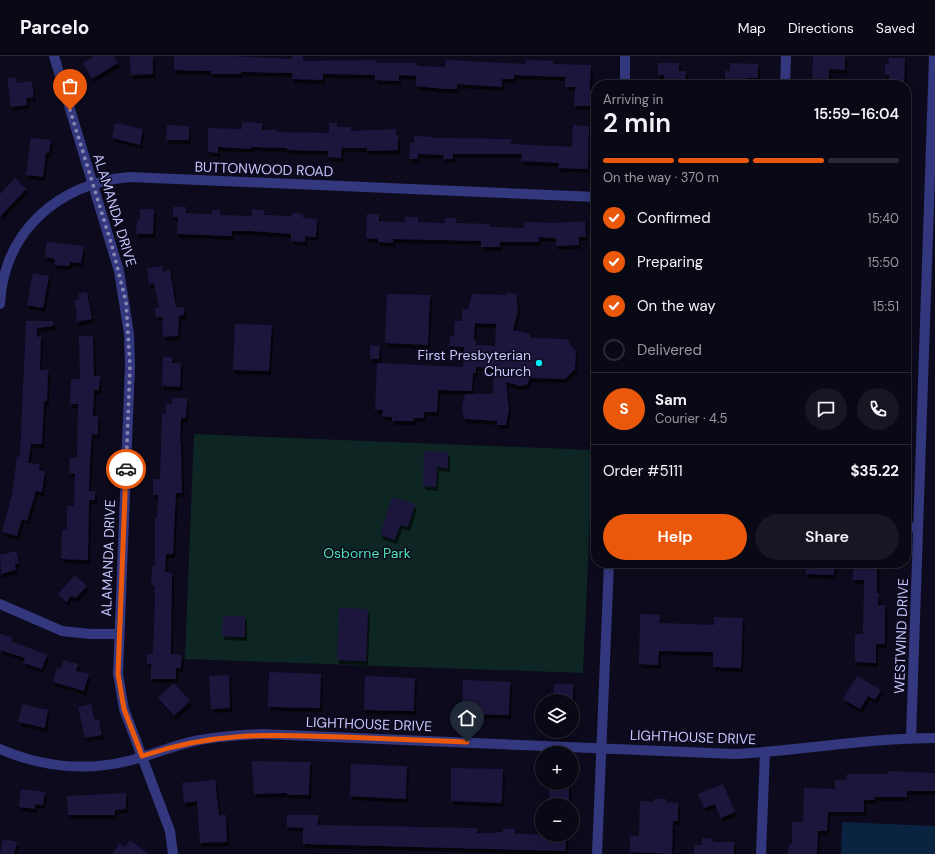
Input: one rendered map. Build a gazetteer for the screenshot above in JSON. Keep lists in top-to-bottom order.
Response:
{
  "streets": {
    "street": [
      "BUTTONWOOD ROAD",
      "ALAMANDA DRIVE",
      "WESTWIND DRIVE",
      "LIGHTHOUSE DRIVE"
    ]
  },
  "crossings": [
    ["BUTTONWOOD ROAD", "ALAMANDA DRIVE"],
    ["ALAMANDA DRIVE", "LIGHTHOUSE DRIVE"],
    ["WESTWIND DRIVE", "LIGHTHOUSE DRIVE"]
  ],
  "parks": ["Osborne Park"],
  "places": ["First Presbyterian Church"],
  "page": {
    "header": "Parcelo",
    "nav": ["Map", "Directions", "Saved"],
    "heading": ["2 min", "Arriving in", "15:59–16:04"],
    "panel": [
      "Sam",
      "Courier · 4.5",
      "Order #5111",
      "$35.22"
    ],
    "bar": "On the way · 370 m",
    "list": [
      ["Confirmed", "15:40"],
      ["Preparing", "15:50"],
      ["On the way", "15:51"],
      "Delivered"
    ],
    "round": "S",
    "buttons": ["Help", "Share"],
    "map_buttons": ["+", "−"]
  }
}
